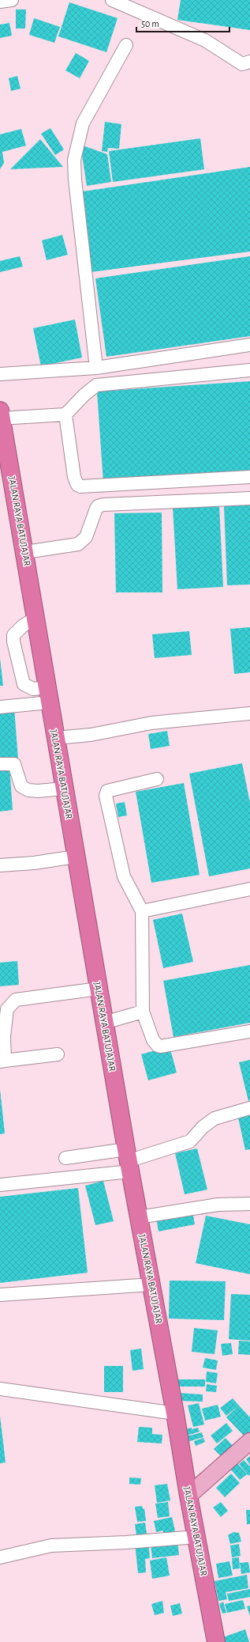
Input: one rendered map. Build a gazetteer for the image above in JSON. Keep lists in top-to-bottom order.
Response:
{
  "streets": {
    "highway": ["JALAN RAYA BATUJAJAR"]
  },
  "scale_bar": "50 m"
}
